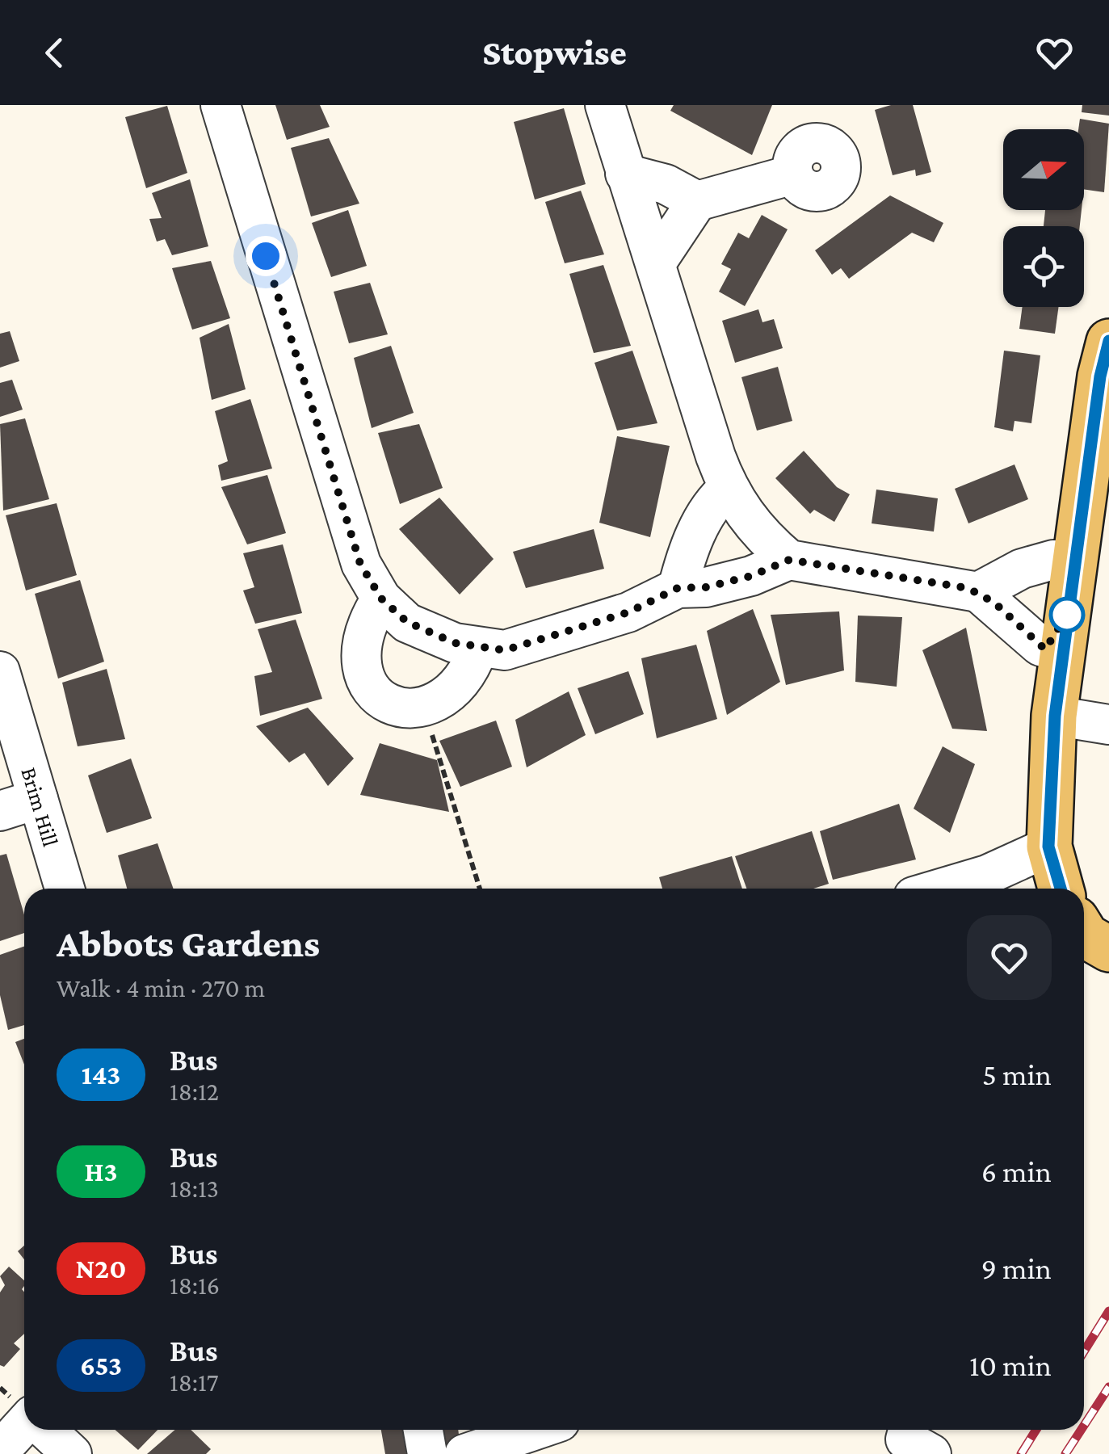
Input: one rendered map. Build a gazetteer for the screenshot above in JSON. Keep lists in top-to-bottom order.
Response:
{
  "streets": {
    "street": ["Brim Hill"]
  },
  "lines": ["bus line 143"],
  "north": "right",
  "page": {
    "header": "Stopwise",
    "heading": ["Abbots Gardens", "Walk · 4 min · 270 m"],
    "list": [
      {
        "mark": "143",
        "name": "Bus",
        "note": "18:12",
        "value": "5 min"
      },
      {
        "mark": "H3",
        "name": "Bus",
        "note": "18:13",
        "value": "6 min"
      },
      {
        "mark": "N20",
        "name": "Bus",
        "note": "18:16",
        "value": "9 min"
      },
      {
        "mark": "653",
        "name": "Bus",
        "note": "18:17",
        "value": "10 min"
      }
    ]
  }
}
